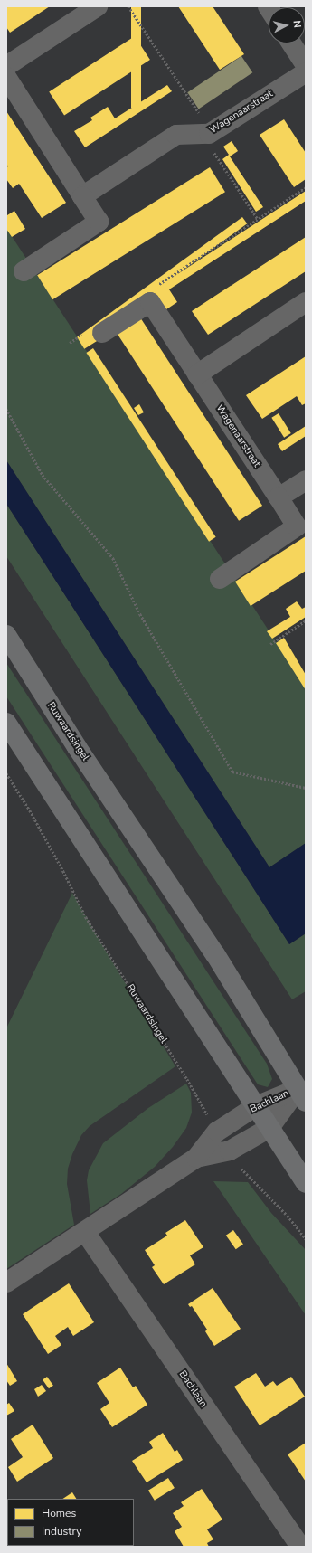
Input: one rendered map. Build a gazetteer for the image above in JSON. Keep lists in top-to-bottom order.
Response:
{
  "streets": {
    "main road": ["Ruwaardsingel"],
    "street": ["Wagenaarstraat", "Bachlaan"]
  },
  "crossings": [
    ["Ruwaardsingel", "Bachlaan"]
  ],
  "legend": ["Homes", "Industry"],
  "north": "right"
}
